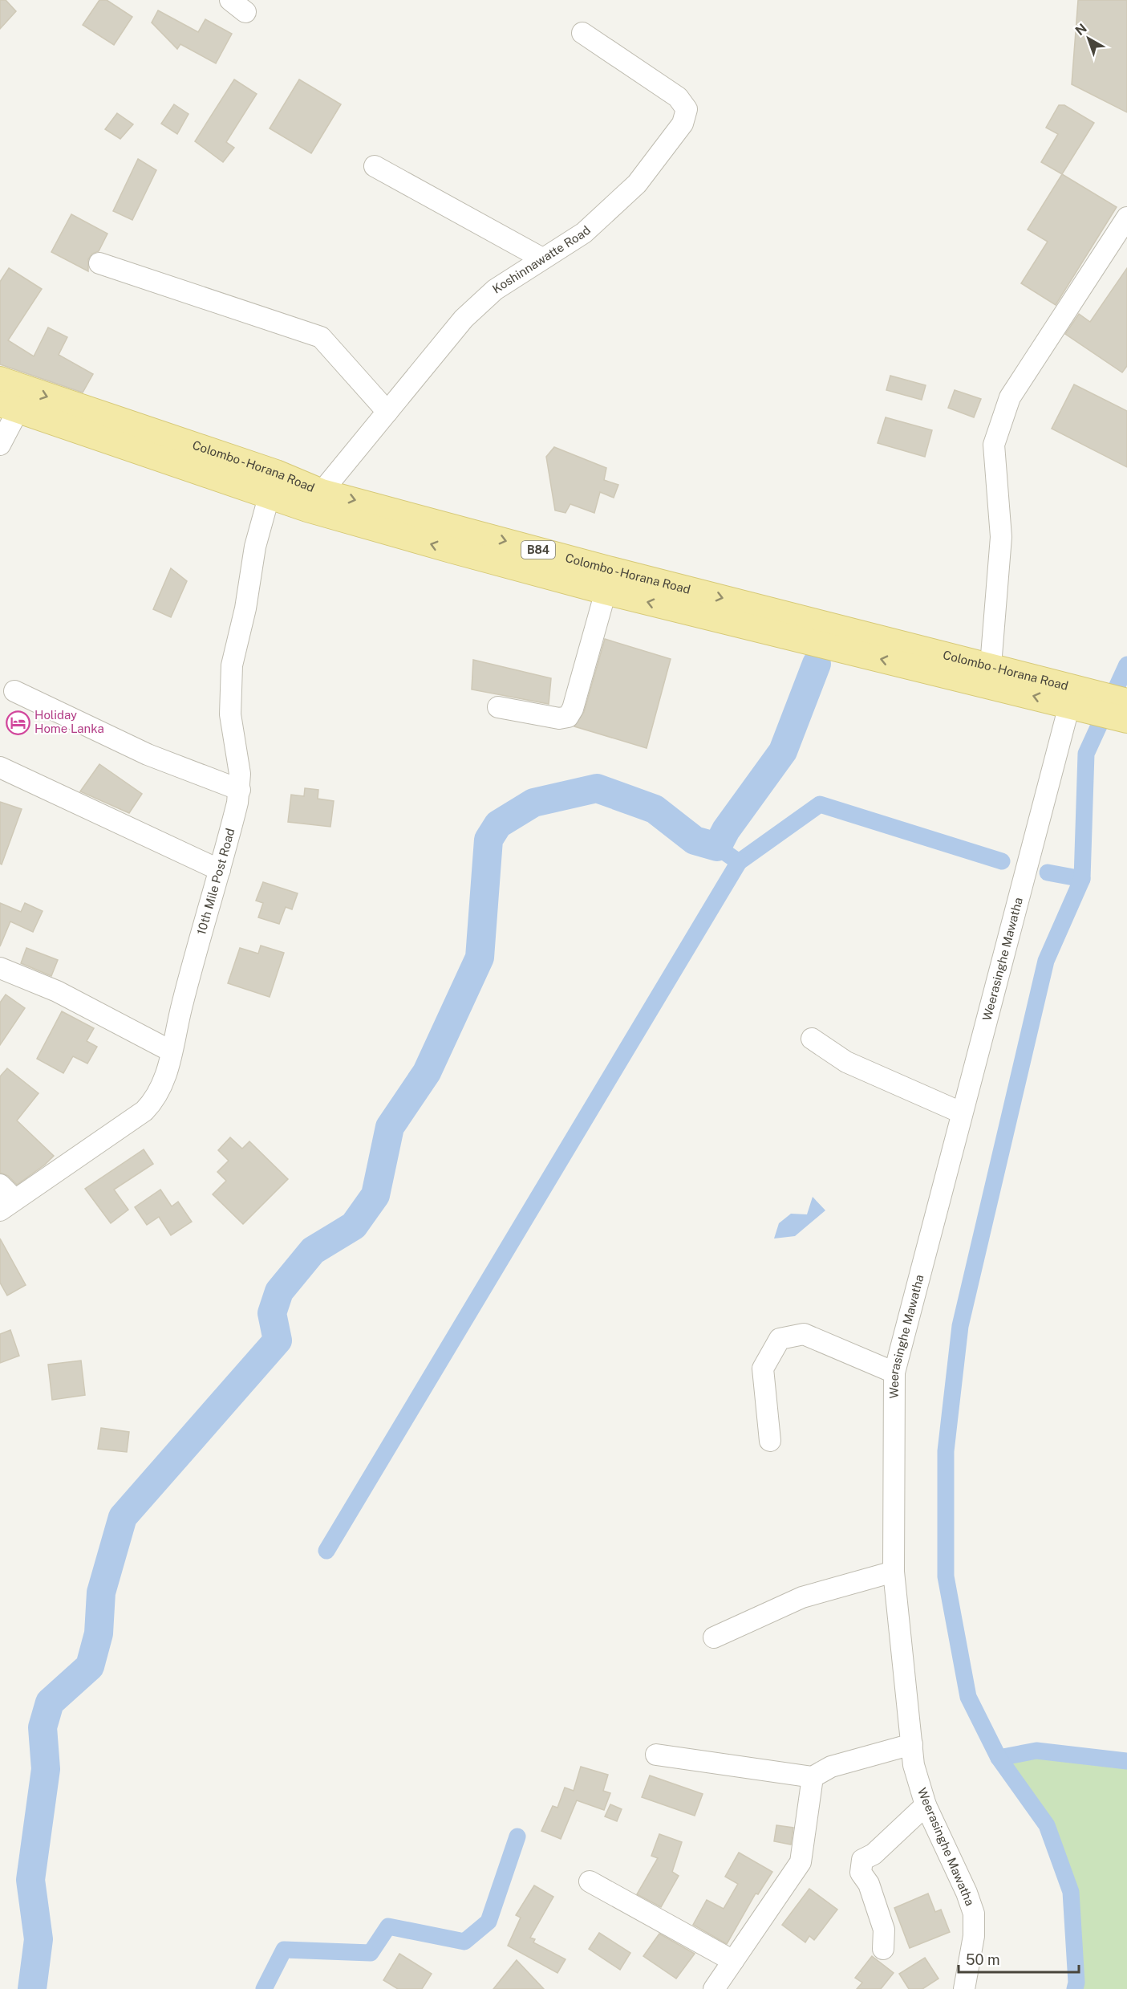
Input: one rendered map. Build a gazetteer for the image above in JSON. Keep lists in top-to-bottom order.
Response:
{
  "streets": {
    "main road": ["Colombo - Horana Road", "B84"],
    "street": ["Koshinnawatte Road", "10th Mile Post Road", "Weerasinghe Mawatha"]
  },
  "crossings": [
    ["Koshinnawatte Road", "Colombo - Horana Road"],
    ["Colombo - Horana Road", "10th Mile Post Road"],
    ["Colombo - Horana Road", "Weerasinghe Mawatha"]
  ],
  "places": {
    "hotel": ["Holiday Home Lanka"]
  },
  "scale_bar": "50 m",
  "north": "top left"
}
